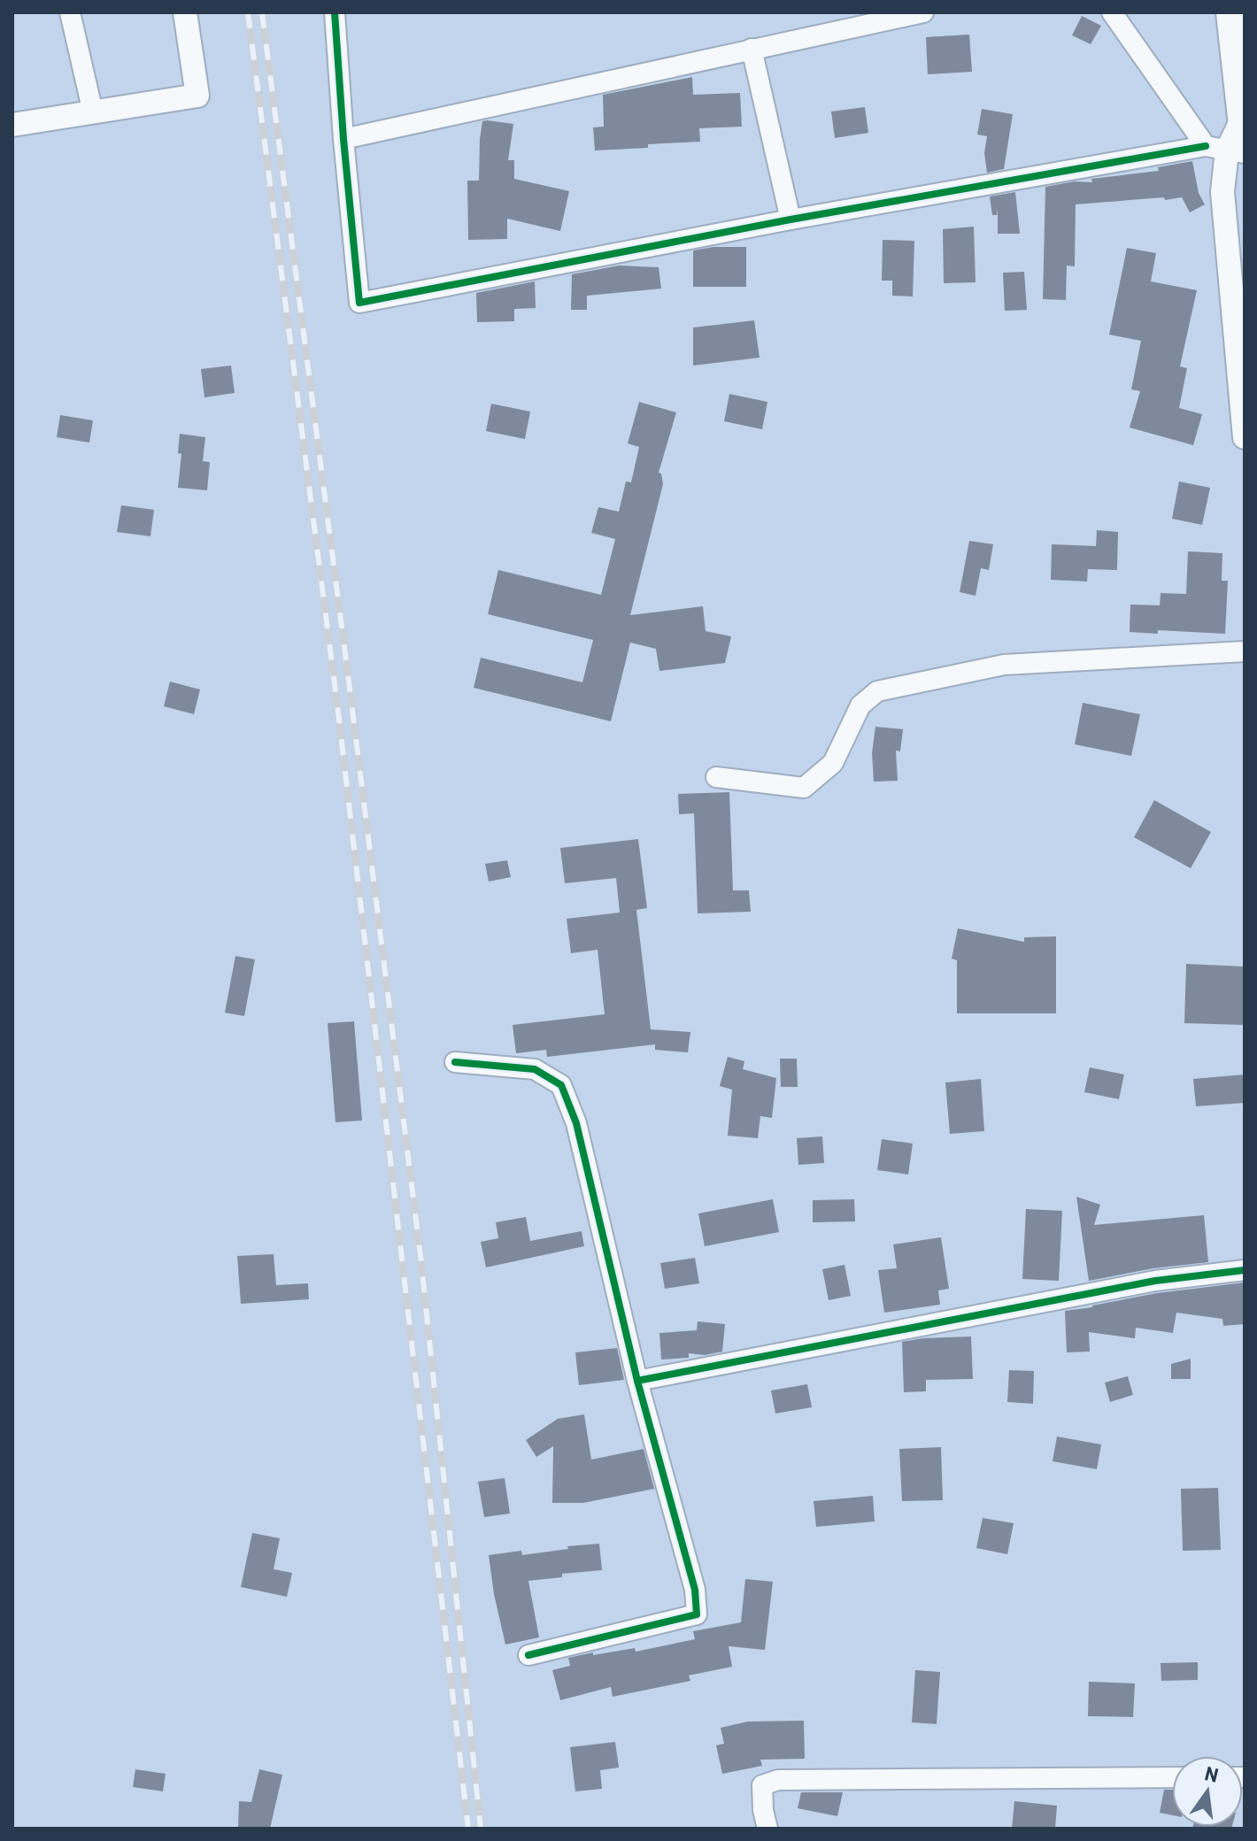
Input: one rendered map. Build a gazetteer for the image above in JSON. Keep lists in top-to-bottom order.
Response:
{
  "north": "top"
}
